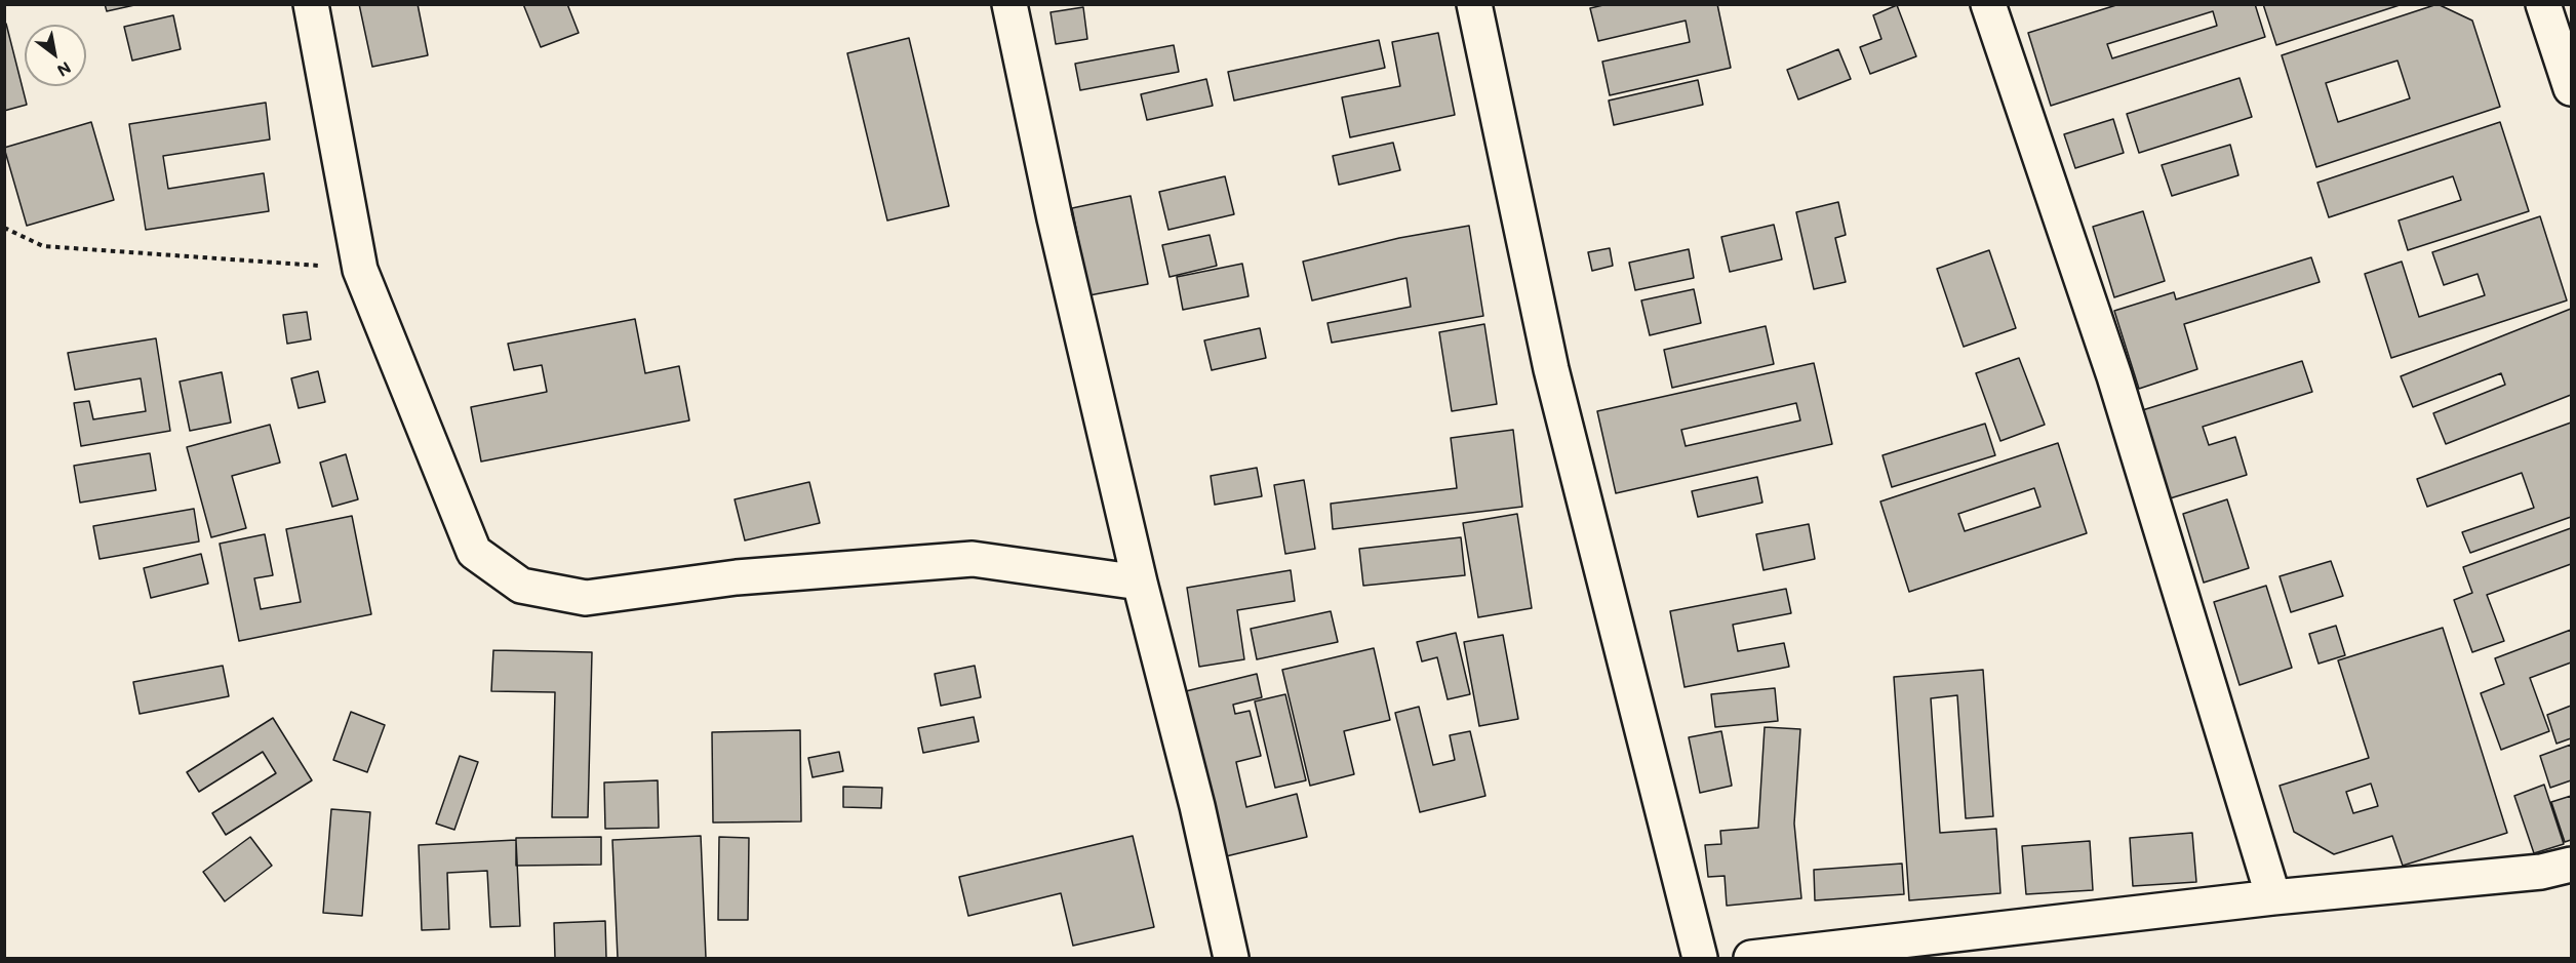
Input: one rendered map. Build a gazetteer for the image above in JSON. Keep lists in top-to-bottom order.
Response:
{
  "north": "bottom right"
}
